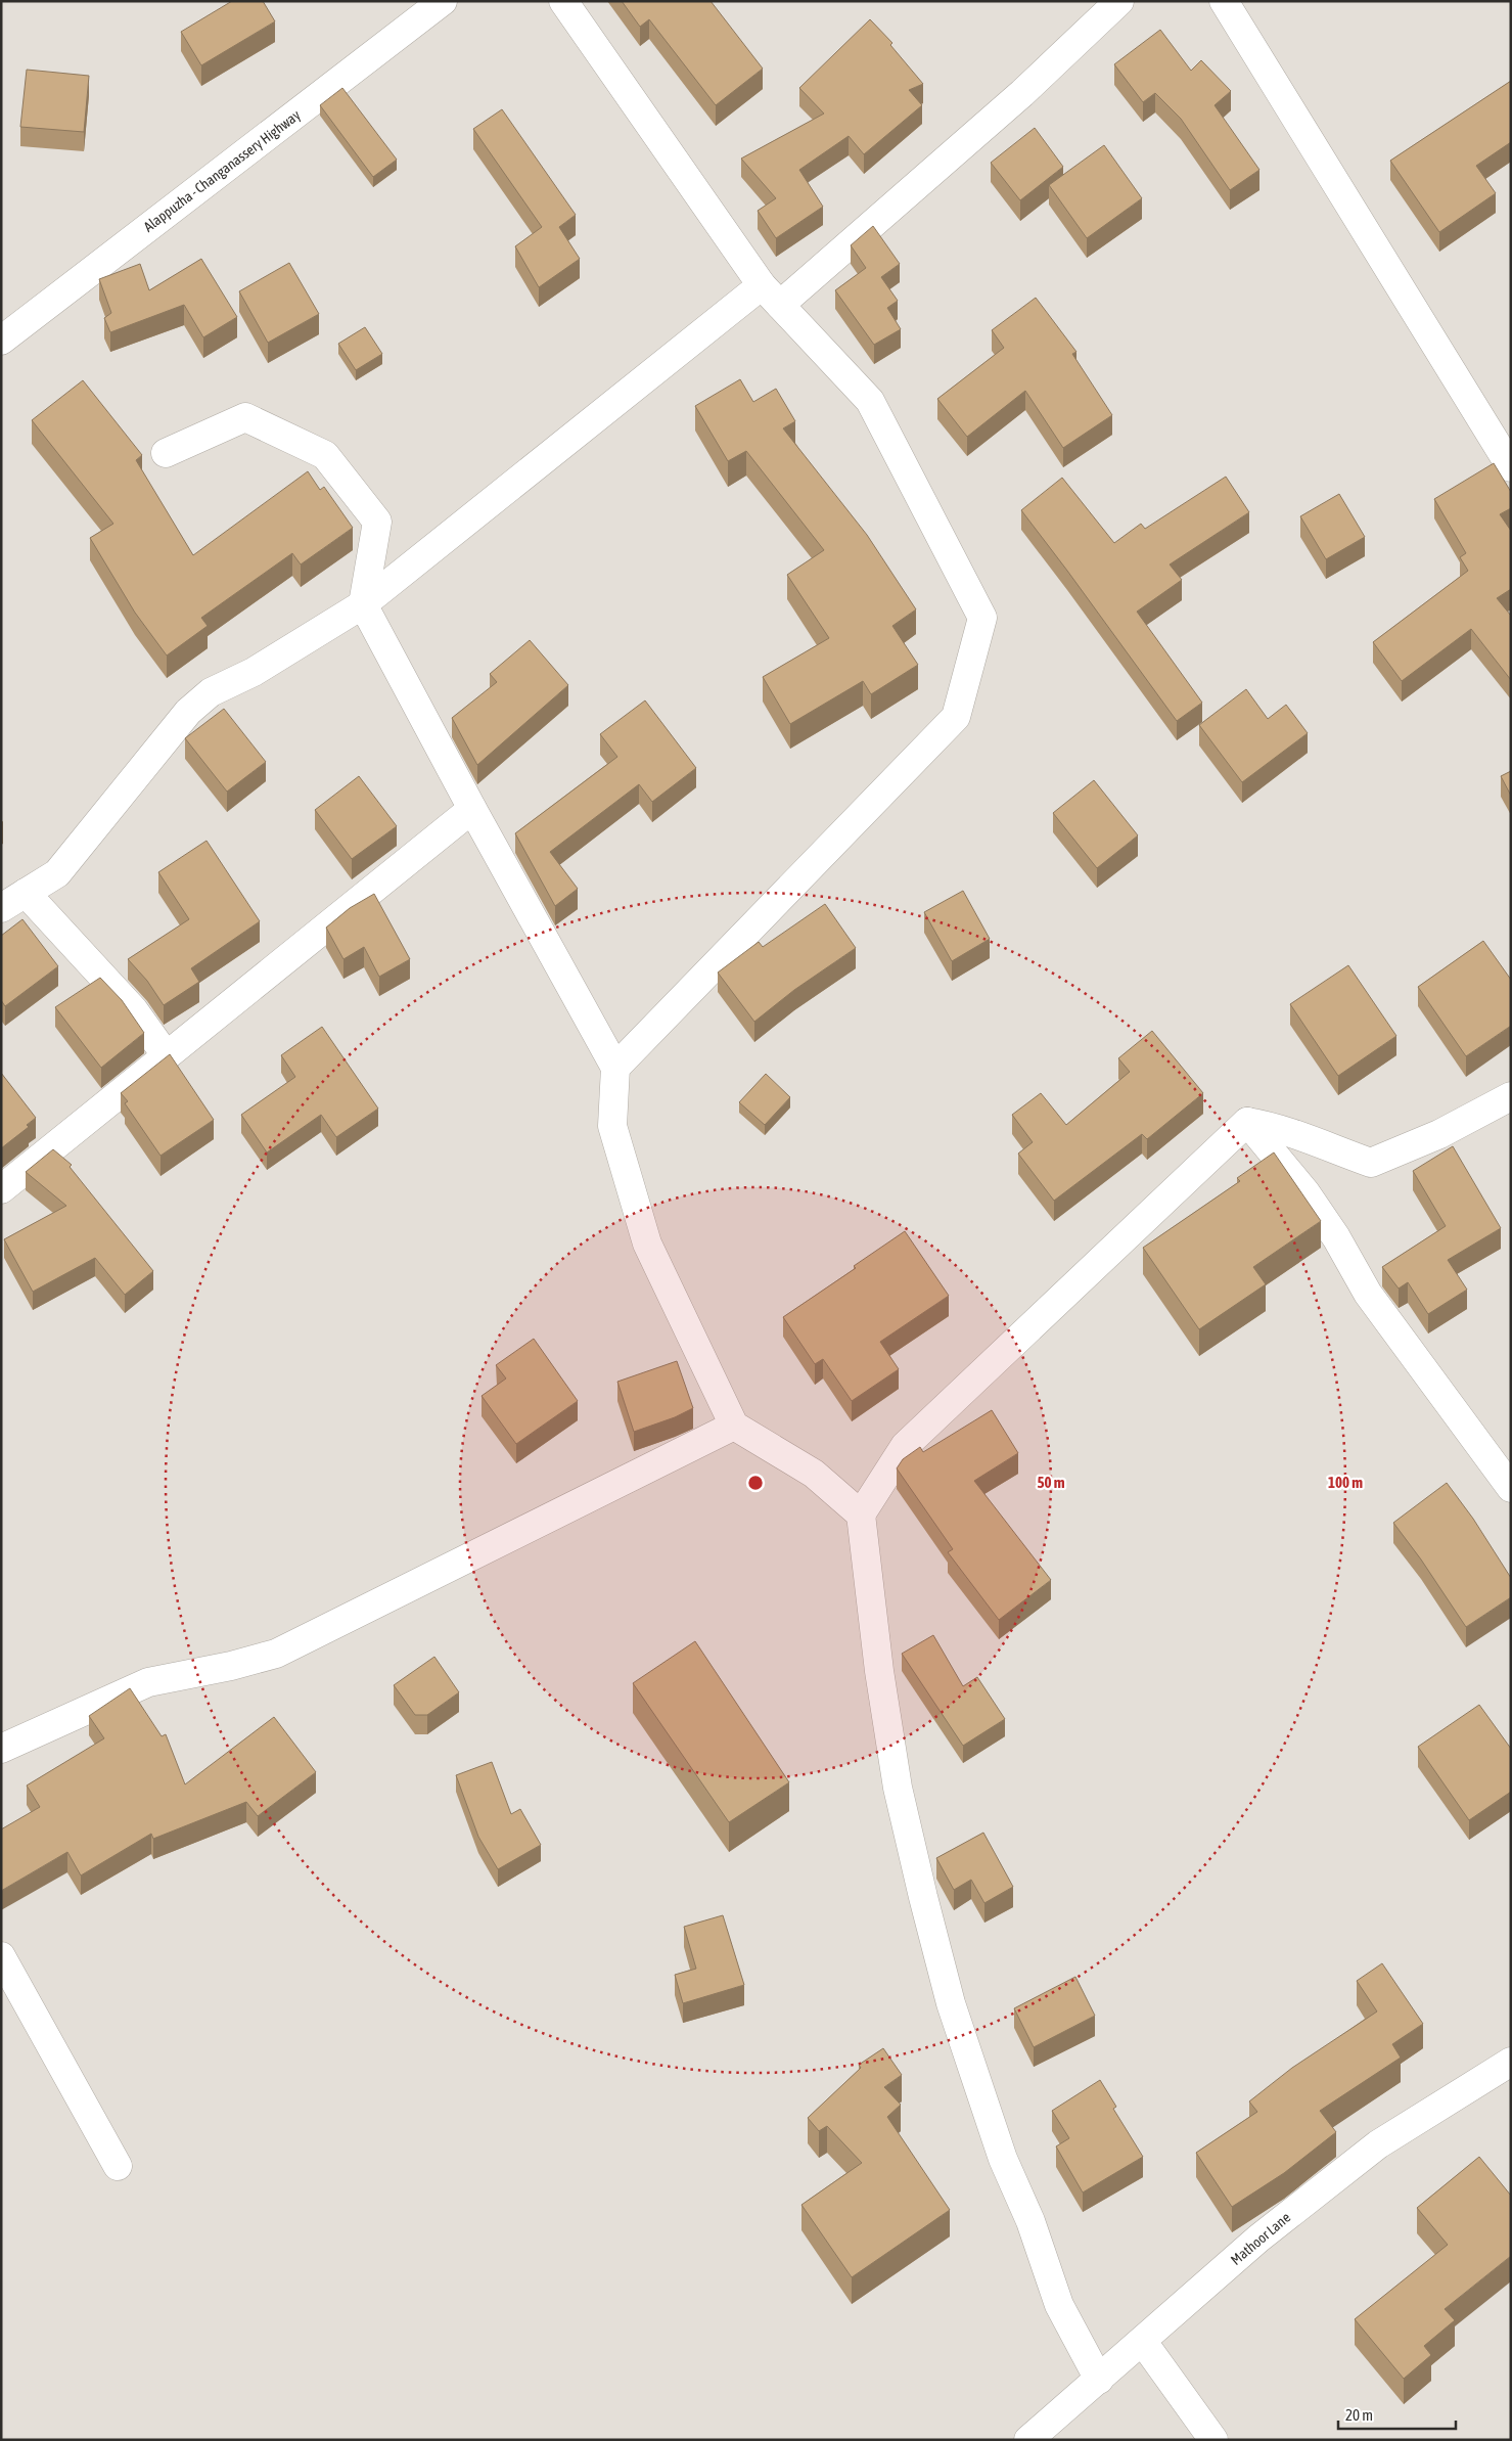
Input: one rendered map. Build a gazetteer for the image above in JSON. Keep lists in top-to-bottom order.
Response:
{
  "streets": {
    "street": ["Alappuzha - Changanassery Highway", "Mathoor Lane"]
  },
  "scale_bar": "20 m",
  "rings": ["50 m", "100 m"]
}
